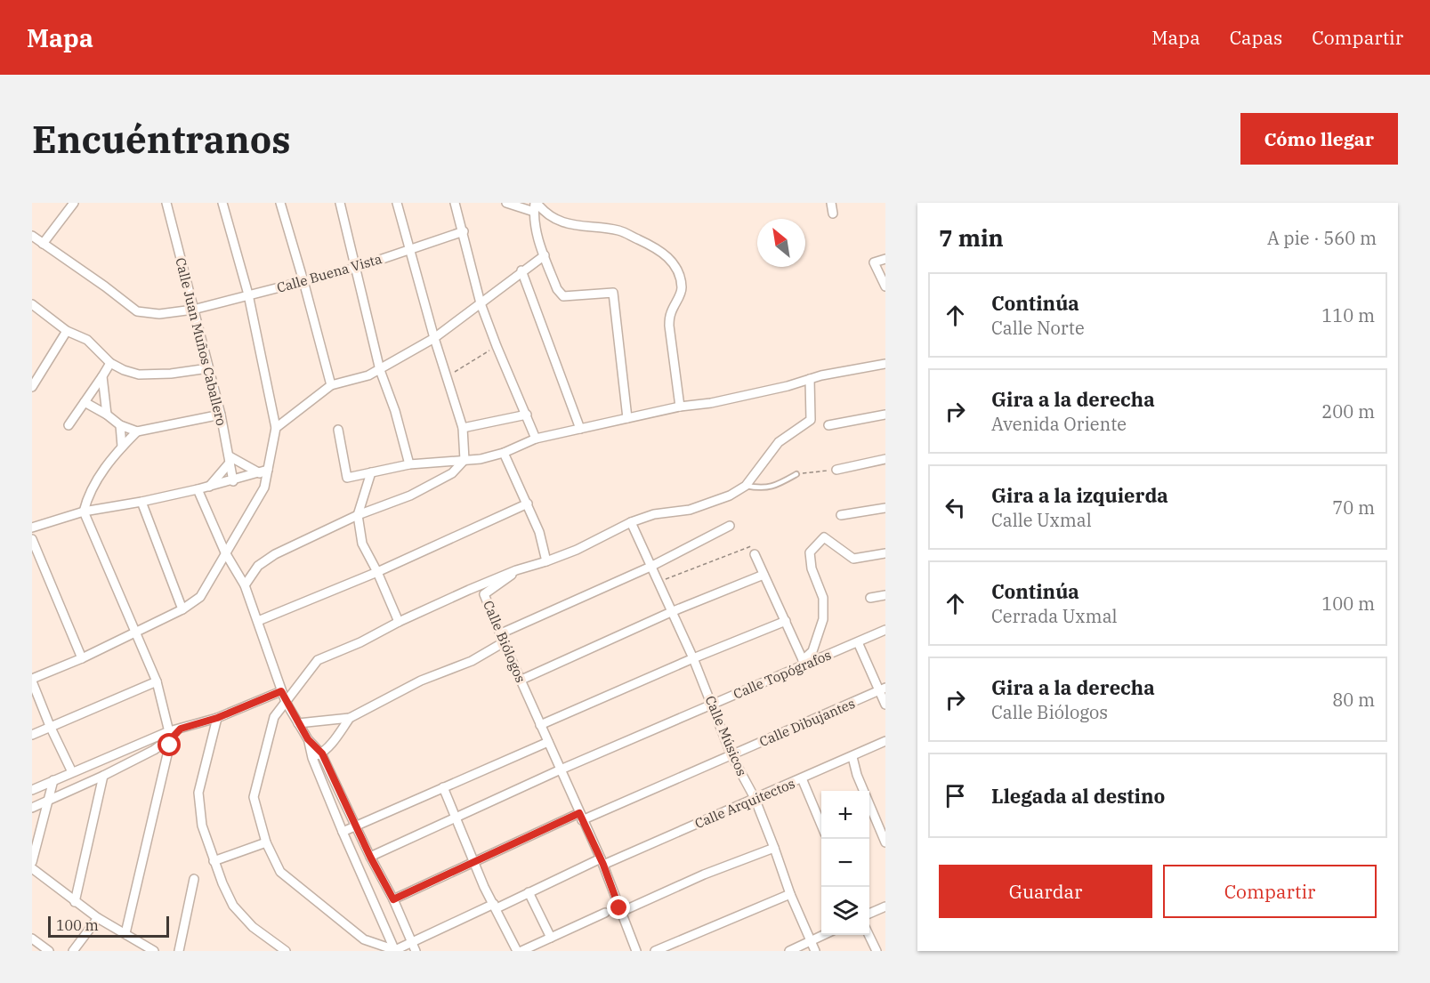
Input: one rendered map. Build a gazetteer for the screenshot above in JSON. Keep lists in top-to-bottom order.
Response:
{
  "streets": {
    "street": [
      "Calle Buena Vista",
      "Calle Juan Muños Caballero",
      "Calle Biólogos",
      "Calle Topógrafos",
      "Calle Dibujantes",
      "Calle Músicos",
      "Calle Arquitectos"
    ]
  },
  "crossings": [
    ["Calle Buena Vista", "Calle Juan Muños Caballero"],
    ["Calle Biólogos", "Calle Topógrafos"],
    ["Calle Biólogos", "Calle Dibujantes"],
    ["Calle Biólogos", "Calle Músicos"],
    ["Calle Biólogos", "Calle Arquitectos"],
    ["Calle Topógrafos", "Calle Músicos"],
    ["Calle Dibujantes", "Calle Músicos"],
    ["Calle Músicos", "Calle Arquitectos"]
  ],
  "scale_bar": "100 m",
  "north": "top left",
  "page": {
    "header": "Mapa",
    "nav": ["Mapa", "Capas", "Compartir"],
    "buttons": [
      "Cómo llegar",
      ["Guardar", "Compartir"]
    ],
    "title": "Encuéntranos",
    "heading": ["7 min", "A pie · 560 m"],
    "list": [
      ["Continúa", "Calle Norte", "110 m"],
      ["Gira a la derecha", "Avenida Oriente", "200 m"],
      ["Gira a la izquierda", "Calle Uxmal", "70 m"],
      ["Continúa", "Cerrada Uxmal", "100 m"],
      ["Gira a la derecha", "Calle Biólogos", "80 m"],
      "Llegada al destino"
    ],
    "map_buttons": ["+", "−"],
    "scale": "100 m"
  }
}
